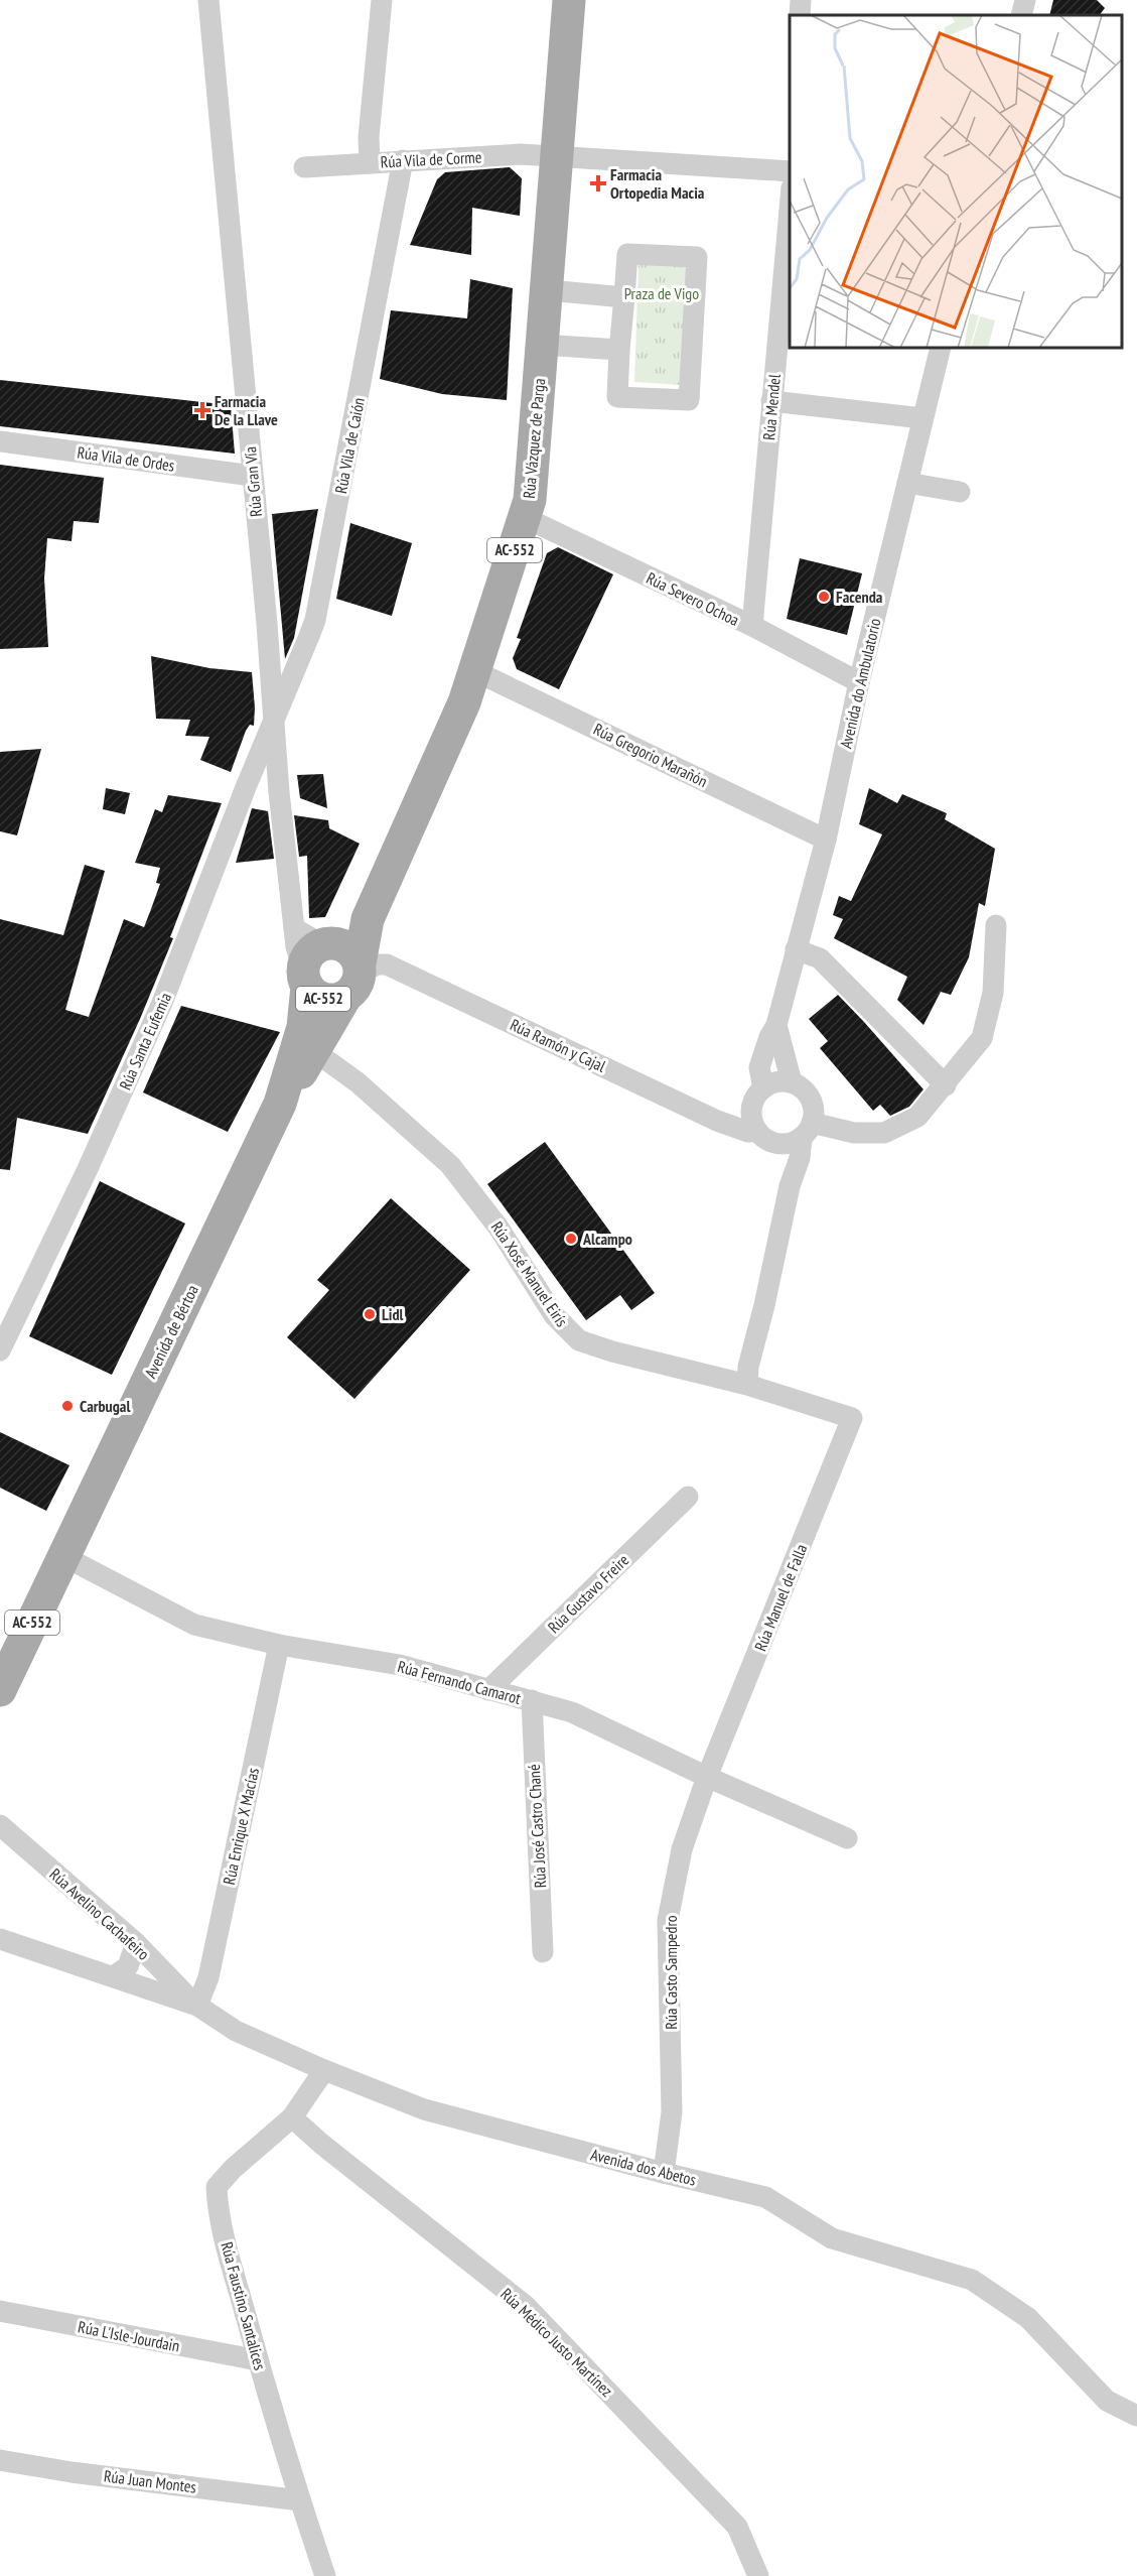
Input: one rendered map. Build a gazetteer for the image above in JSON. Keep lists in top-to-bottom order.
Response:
{
  "streets": {
    "main road": ["Rúa Vázquez de Parga", "AC-552", "Avenida de Bértoa"],
    "street": [
      "Rúa Vila de Corme",
      "Rúa Mendel",
      "Rúa Vila de Caión",
      "Rúa Vila de Ordes",
      "Rúa Gran Vía",
      "Rúa Severo Ochoa",
      "Avenida do Ambulatorio",
      "Rúa Gregorio Marañón",
      "Rúa Santa Eufemia",
      "Rúa Ramón y Cajal",
      "Rúa Xosé Manuel Eirís",
      "Rúa Gustavo Freire",
      "Rúa Manuel de Falla",
      "Rúa Fernando Camarot",
      "Rúa Enrique X Macías",
      "Rúa José Castro Chané",
      "Rúa Avelino Cachafeiro",
      "Rúa Casto Sampedro",
      "Avenida dos Abetos",
      "Rúa Faustino Santalices",
      "Rúa L'Isle-Jourdain",
      "Rúa Médico Justo Martínez",
      "Rúa Juan Montes"
    ]
  },
  "crossings": [
    ["Rúa Vila de Corme", "Rúa Vázquez de Parga"],
    ["Rúa Vila de Corme", "Rúa Vila de Caión"],
    ["Rúa Mendel", "Rúa Severo Ochoa"],
    ["Rúa Vázquez de Parga", "AC-552"],
    ["Rúa Vázquez de Parga", "Rúa Severo Ochoa"],
    ["Rúa Vázquez de Parga", "Rúa Gregorio Marañón"],
    ["Rúa Vázquez de Parga", "Rúa Ramón y Cajal"],
    ["Rúa Vázquez de Parga", "Avenida de Bértoa"],
    ["Rúa Vila de Caión", "Rúa Gran Vía"],
    ["Rúa Vila de Caión", "Rúa Santa Eufemia"],
    ["Rúa Vila de Ordes", "Rúa Gran Vía"],
    ["Rúa Gran Vía", "AC-552"],
    ["Rúa Gran Vía", "Rúa Santa Eufemia"],
    ["Rúa Gran Vía", "Avenida de Bértoa"],
    ["AC-552", "Rúa Ramón y Cajal"],
    ["AC-552", "Avenida de Bértoa"],
    ["Rúa Severo Ochoa", "Avenida do Ambulatorio"],
    ["Avenida do Ambulatorio", "Rúa Gregorio Marañón"],
    ["Avenida do Ambulatorio", "Rúa Ramón y Cajal"],
    ["Rúa Ramón y Cajal", "Avenida de Bértoa"],
    ["Rúa Xosé Manuel Eirís", "Rúa Manuel de Falla"],
    ["Avenida de Bértoa", "Rúa Fernando Camarot"],
    ["Rúa Gustavo Freire", "Rúa Fernando Camarot"],
    ["Rúa Manuel de Falla", "Rúa Fernando Camarot"],
    ["Rúa Manuel de Falla", "Rúa Casto Sampedro"],
    ["Rúa Fernando Camarot", "Rúa Enrique X Macías"],
    ["Rúa Fernando Camarot", "Rúa José Castro Chané"],
    ["Rúa Fernando Camarot", "Rúa Casto Sampedro"],
    ["Rúa Enrique X Macías", "Rúa Avelino Cachafeiro"],
    ["Rúa Enrique X Macías", "Avenida dos Abetos"],
    ["Rúa Avelino Cachafeiro", "Avenida dos Abetos"],
    ["Rúa Casto Sampedro", "Avenida dos Abetos"],
    ["Avenida dos Abetos", "Rúa Faustino Santalices"],
    ["Rúa Faustino Santalices", "Rúa L'Isle-Jourdain"],
    ["Rúa Faustino Santalices", "Rúa Médico Justo Martínez"],
    ["Rúa Faustino Santalices", "Rúa Juan Montes"]
  ],
  "parks": ["Praza de Vigo"],
  "places": {
    "health": ["Farmacia Ortopedia Macia", "Farmacia De la Llave"],
    "other": [
      "Facenda",
      "Alcampo",
      "Lidl",
      "Carbugal"
    ]
  }
}
